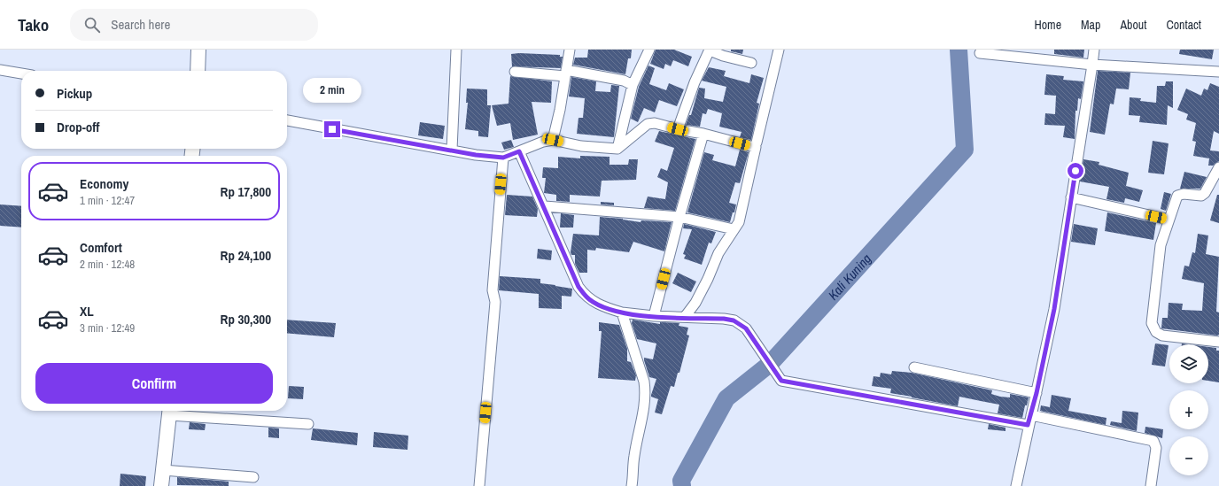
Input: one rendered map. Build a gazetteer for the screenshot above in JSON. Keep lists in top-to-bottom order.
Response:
{
  "water": ["Kali Kuning"],
  "page": {
    "header": "Tako",
    "search": "Search here",
    "nav": [
      "Home",
      "Map",
      "About",
      "Contact"
    ],
    "banner": ["Pickup", "Drop-off"],
    "bubble": "2 min",
    "list": [
      {
        "name": "Economy",
        "note": "1 min · 12:47",
        "value": "Rp 17,800"
      },
      {
        "name": "Comfort",
        "note": "2 min · 12:48",
        "value": "Rp 24,100"
      },
      {
        "name": "XL",
        "note": "3 min · 12:49",
        "value": "Rp 30,300"
      }
    ],
    "map_buttons": ["+", "−"],
    "buttons": "Confirm"
  }
}
